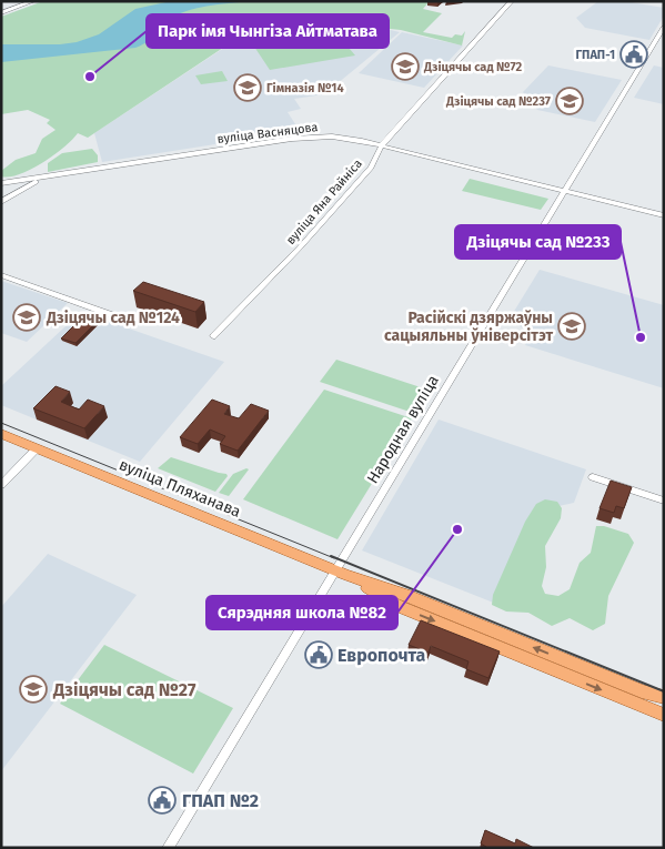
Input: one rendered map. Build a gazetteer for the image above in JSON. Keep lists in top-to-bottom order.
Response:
{
  "streets": {
    "main road": ["вуліца Пляханава"],
    "street": ["вуліца Васняцова", "вуліца Яна Райніса", "Народная вуліца"]
  },
  "crossings": [
    ["вуліца Васняцова", "вуліца Яна Райніса"],
    ["вуліца Васняцова", "Народная вуліца"],
    ["Народная вуліца", "вуліца Пляханава"]
  ],
  "places": {
    "public building": ["ГПАП-1", "Европочта", "ГПАП №2"],
    "school or university": [
      "Дзіцячы сад №72",
      "Гімназія №14",
      "Дзіцячы сад №237",
      "Дзіцячы сад №124",
      "Расійскі дзяржаўны сацыяльны ўніверсітэт",
      "Дзіцячы сад №27"
    ],
    "other": ["Парк імя Чынгіза Айтматава", "Дзіцячы сад №233", "Сярэдняя школа №82"]
  }
}
